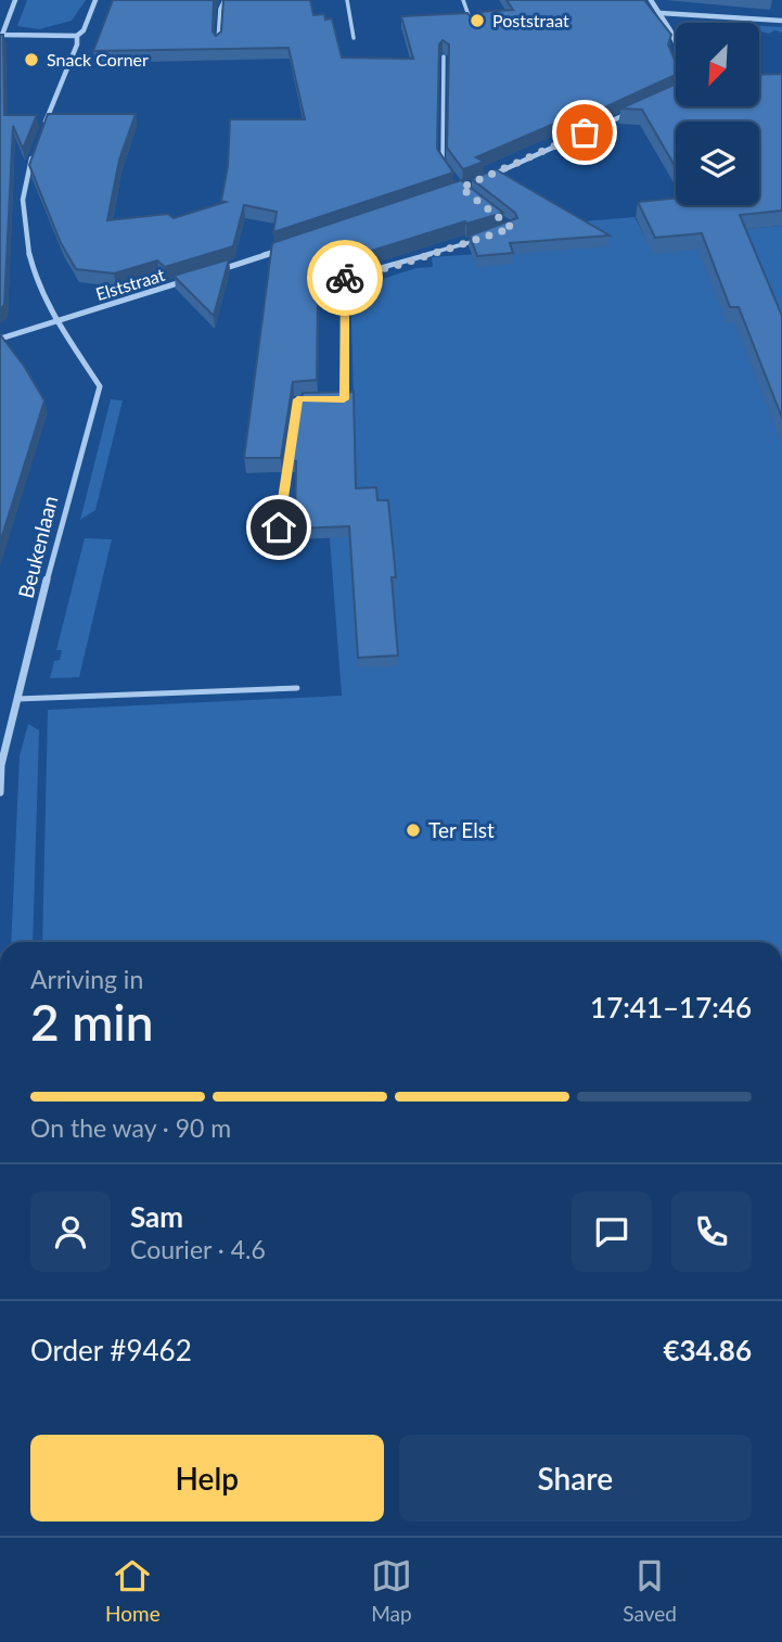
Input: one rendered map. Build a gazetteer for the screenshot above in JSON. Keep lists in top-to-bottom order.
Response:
{
  "streets": {
    "street": ["Elststraat", "Beukenlaan"]
  },
  "crossings": [
    ["Elststraat", "Beukenlaan"]
  ],
  "places": ["Poststraat", "Snack Corner", "Ter Elst"],
  "north": "bottom left",
  "page": {
    "heading": ["2 min", "Arriving in", "17:41–17:46"],
    "panel": [
      "Sam",
      "Courier · 4.6",
      "Order #9462",
      "€34.86"
    ],
    "bar": "On the way · 90 m",
    "buttons": ["Help", "Share"],
    "tabs": ["Home", "Map", "Saved"]
  }
}
